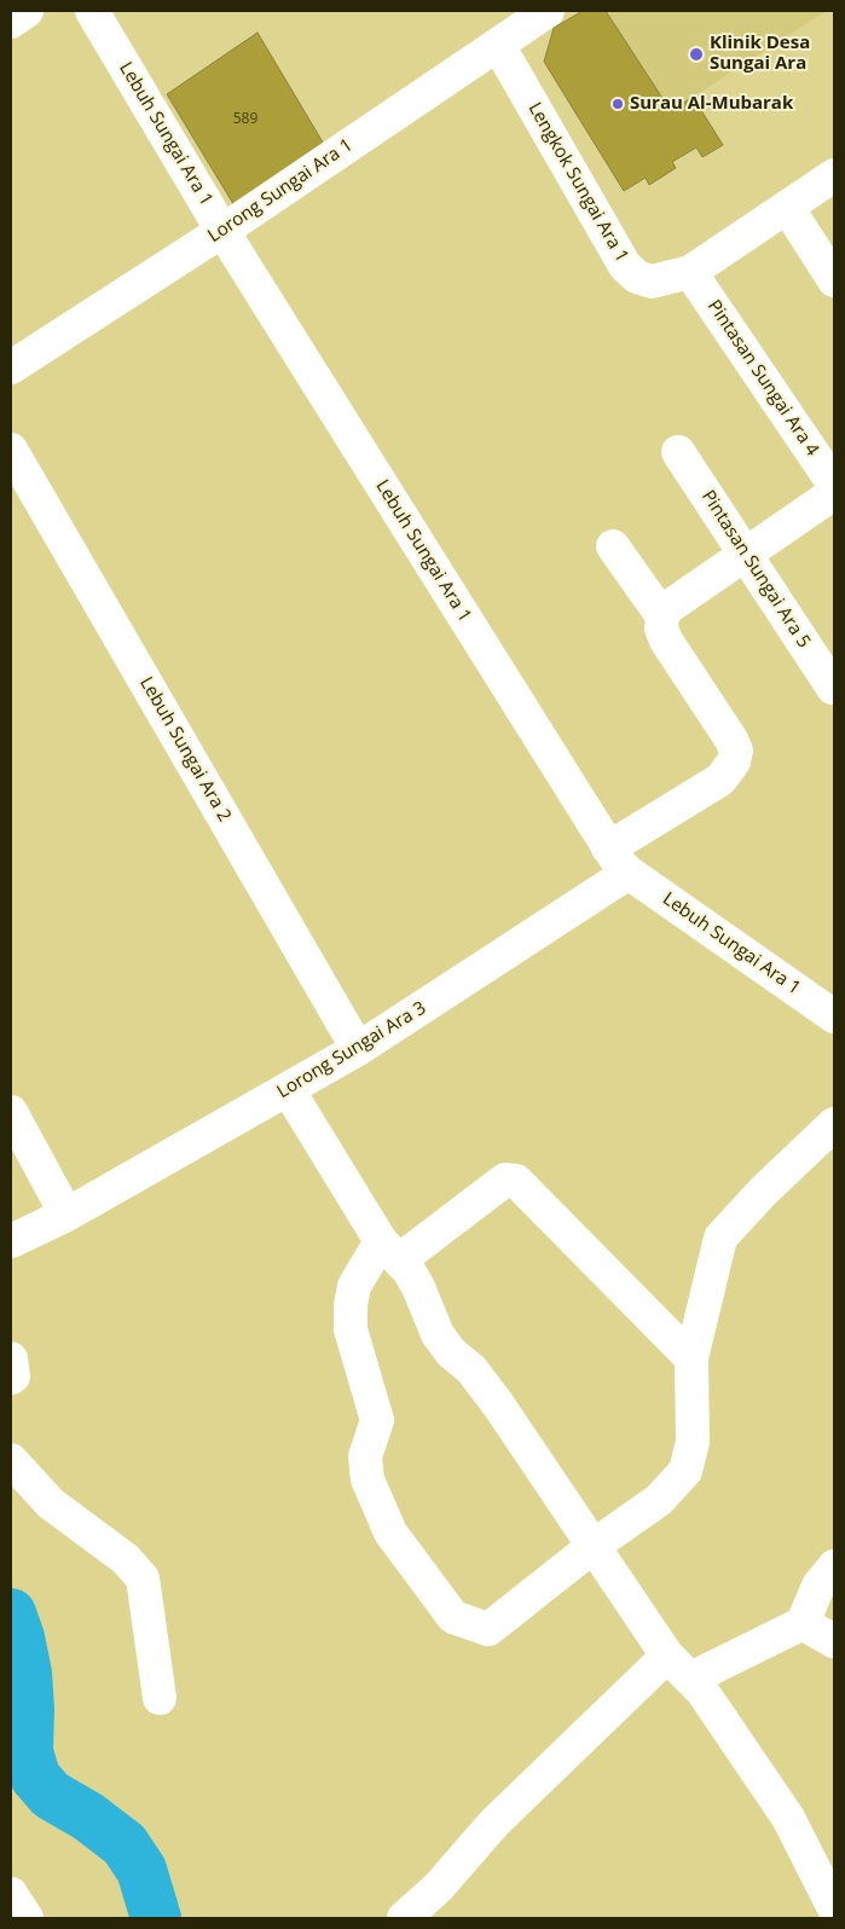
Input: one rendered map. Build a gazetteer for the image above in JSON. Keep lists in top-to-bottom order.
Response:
{
  "streets": {
    "street": [
      "Lebuh Sungai Ara 1",
      "Lengkok Sungai Ara 1",
      "Lorong Sungai Ara 1",
      "Pintasan Sungai Ara 4",
      "Pintasan Sungai Ara 5",
      "Lebuh Sungai Ara 2",
      "Lorong Sungai Ara 3"
    ]
  },
  "crossings": [
    ["Lebuh Sungai Ara 1", "Lorong Sungai Ara 1"],
    ["Lebuh Sungai Ara 1", "Lorong Sungai Ara 3"],
    ["Lengkok Sungai Ara 1", "Lorong Sungai Ara 1"],
    ["Lengkok Sungai Ara 1", "Pintasan Sungai Ara 4"],
    ["Lebuh Sungai Ara 2", "Lorong Sungai Ara 3"]
  ],
  "places": ["Klinik Desa Sungai Ara", "Surau Al-Mubarak"],
  "house_numbers": ["589"]
}
